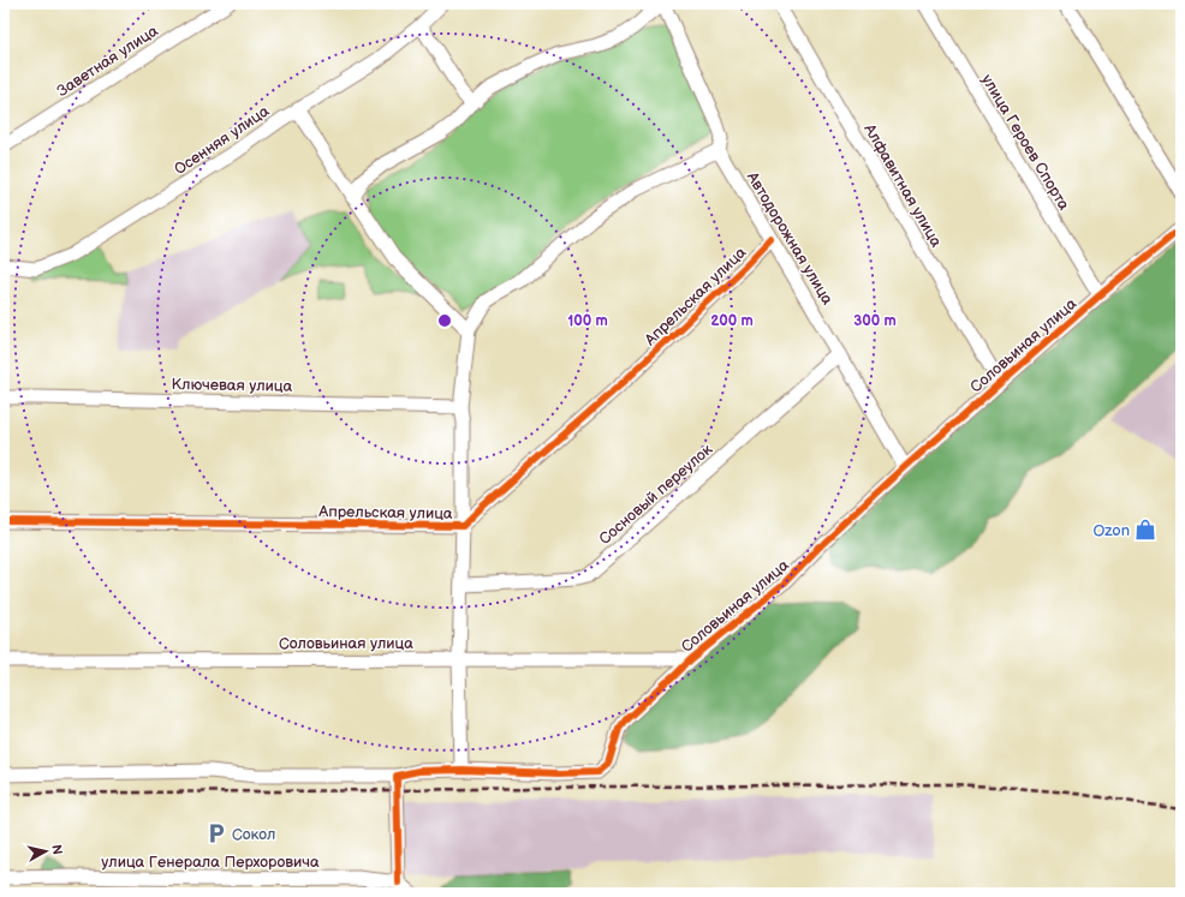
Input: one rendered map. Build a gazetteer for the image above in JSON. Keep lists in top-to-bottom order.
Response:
{
  "streets": {
    "street": [
      "Заветная улица",
      "Осенняя улица",
      "улица Героев Спорта",
      "Алфавитная улица",
      "Автодорожная улица",
      "Апрельская улица",
      "Соловьиная улица",
      "Ключевая улица",
      "Сосновый переулок",
      "улица Генерала Перхоровича"
    ]
  },
  "crossings": [
    ["улица Героев Спорта", "Соловьиная улица"],
    ["Алфавитная улица", "Соловьиная улица"],
    ["Автодорожная улица", "Апрельская улица"],
    ["Автодорожная улица", "Соловьиная улица"],
    ["Автодорожная улица", "Сосновый переулок"]
  ],
  "places": {
    "shop": ["Ozon"],
    "parking": ["Сокол"]
  },
  "north": "right",
  "rings": ["100 m", "200 m", "300 m"]
}
